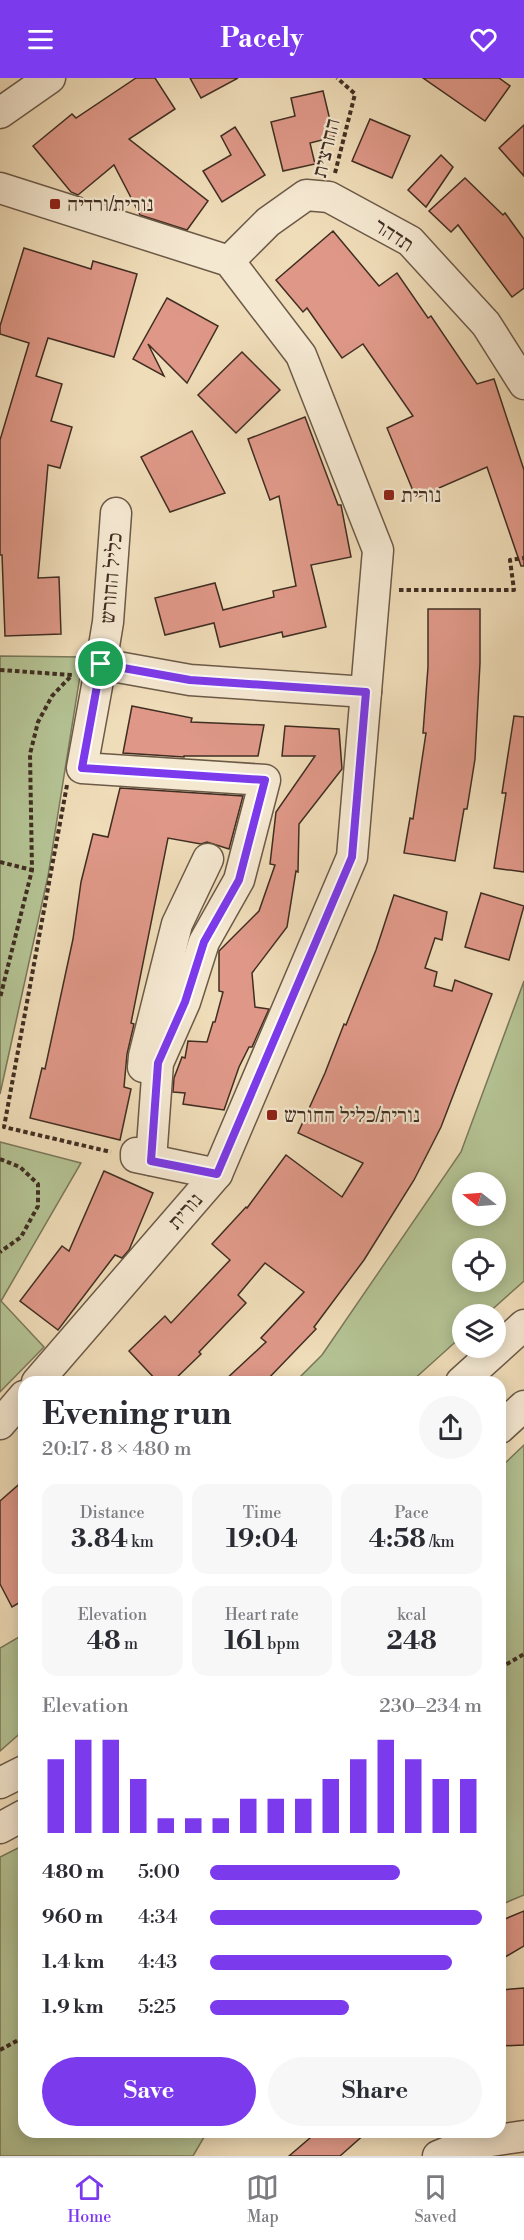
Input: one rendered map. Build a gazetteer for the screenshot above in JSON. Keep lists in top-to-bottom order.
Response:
{
  "streets": {
    "street": ["תדהר", "כליל החורש", "נורית"],
    "path": ["החרצית"]
  },
  "crossings": [
    ["החרצית", "תדהר"]
  ],
  "places": {
    "transit": ["נורית/ורדיה", "נורית", "נורית/כליל החורש"]
  },
  "north": "left",
  "page": {
    "header": "Pacely",
    "heading": ["Evening run", "20:17 · 8 × 480 m"],
    "stats": [
      ["Distance", "3.84 km"],
      ["Time", "19:04"],
      ["Pace", "4:58 /km"],
      ["Elevation", "48 m"],
      ["Heart rate", "161 bpm"],
      ["kcal", "248"]
    ],
    "chart": ["Elevation", "230–234 m"],
    "list": [
      {
        "name": "480 m",
        "note": "5:00"
      },
      {
        "name": "960 m",
        "note": "4:34"
      },
      {
        "name": "1.4 km",
        "note": "4:43"
      },
      {
        "name": "1.9 km",
        "note": "5:25"
      }
    ],
    "buttons": ["Save", "Share"],
    "tabs": ["Home", "Map", "Saved"]
  }
}
